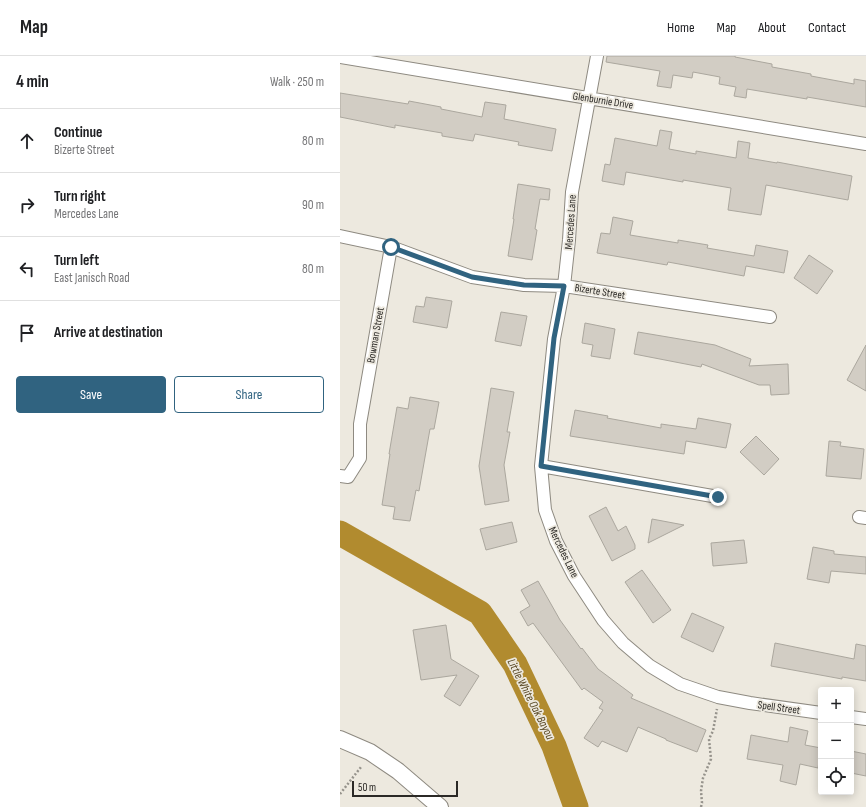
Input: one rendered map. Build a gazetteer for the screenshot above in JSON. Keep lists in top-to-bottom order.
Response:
{
  "streets": {
    "street": [
      "Glenburnie Drive",
      "Mercedes Lane",
      "Bizerte Street",
      "Bowman Street",
      "Spell Street"
    ]
  },
  "crossings": [
    ["Glenburnie Drive", "Mercedes Lane"],
    ["Mercedes Lane", "Bizerte Street"],
    ["Mercedes Lane", "Spell Street"],
    ["Bizerte Street", "Bowman Street"]
  ],
  "water": ["Little White Oak Bayou"],
  "scale_bar": "50 m",
  "page": {
    "header": "Map",
    "nav": [
      "Home",
      "Map",
      "About",
      "Contact"
    ],
    "heading": ["4 min", "Walk · 250 m"],
    "list": [
      ["Continue", "Bizerte Street", "80 m"],
      ["Turn right", "Mercedes Lane", "90 m"],
      ["Turn left", "East Janisch Road", "80 m"],
      "Arrive at destination"
    ],
    "buttons": ["Save", "Share"],
    "map_buttons": ["+", "−"],
    "scale": "50 m"
  }
}
